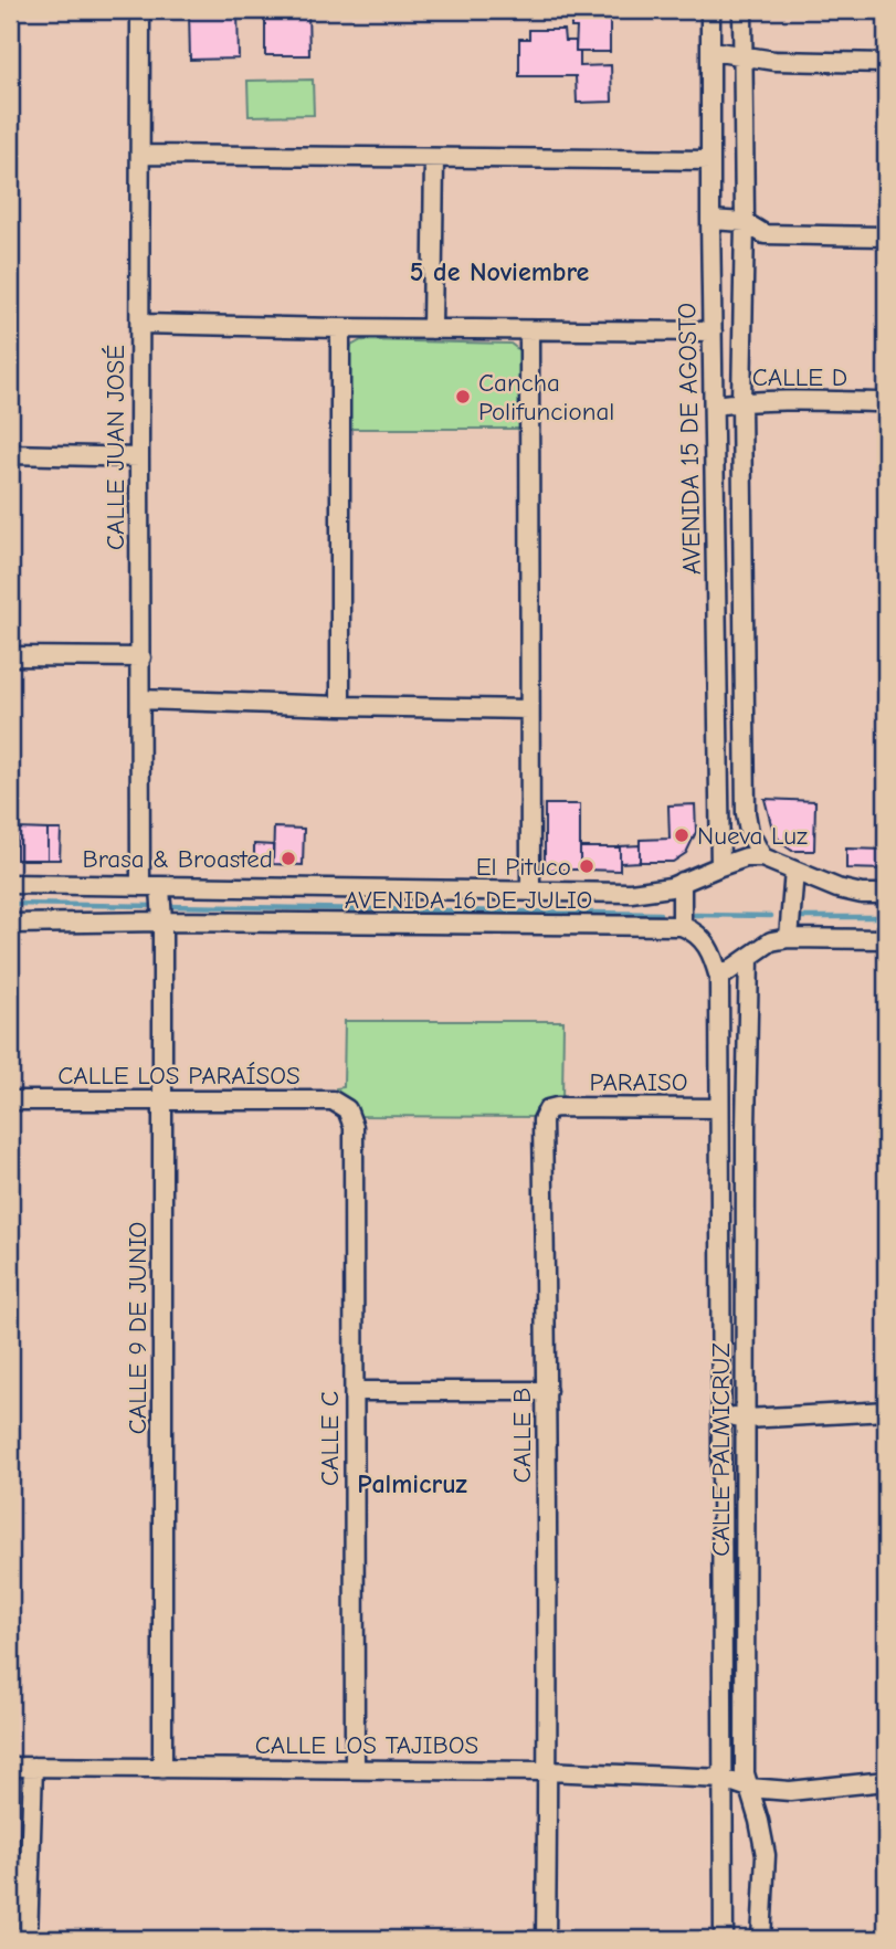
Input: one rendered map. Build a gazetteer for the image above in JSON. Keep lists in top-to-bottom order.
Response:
{
  "streets": {
    "street": [
      "CALLE D",
      "AVENIDA 15 DE AGOSTO",
      "CALLE JUAN JOSÉ",
      "AVENIDA 16 DE JULIO",
      "CALLE LOS PARAÍSOS",
      "PARAISO",
      "CALLE 9 DE JUNIO",
      "CALLE B",
      "CALLE C",
      "CALLE PALMICRUZ",
      "CALLE LOS TAJIBOS"
    ]
  },
  "crossings": [
    ["CALLE D", "AVENIDA 15 DE AGOSTO"],
    ["AVENIDA 15 DE AGOSTO", "AVENIDA 16 DE JULIO"],
    ["CALLE JUAN JOSÉ", "AVENIDA 16 DE JULIO"],
    ["AVENIDA 16 DE JULIO", "CALLE 9 DE JUNIO"],
    ["CALLE LOS PARAÍSOS", "CALLE 9 DE JUNIO"],
    ["CALLE LOS PARAÍSOS", "CALLE C"],
    ["PARAISO", "CALLE B"],
    ["PARAISO", "CALLE PALMICRUZ"],
    ["CALLE 9 DE JUNIO", "CALLE LOS TAJIBOS"],
    ["CALLE B", "CALLE LOS TAJIBOS"],
    ["CALLE C", "CALLE LOS TAJIBOS"],
    ["CALLE PALMICRUZ", "CALLE LOS TAJIBOS"]
  ],
  "districts": ["5 de Noviembre", "Palmicruz"],
  "places": [
    "Cancha Polifuncional",
    "Nueva Luz",
    "Brasa & Broasted",
    "El Pituco"
  ]
}
